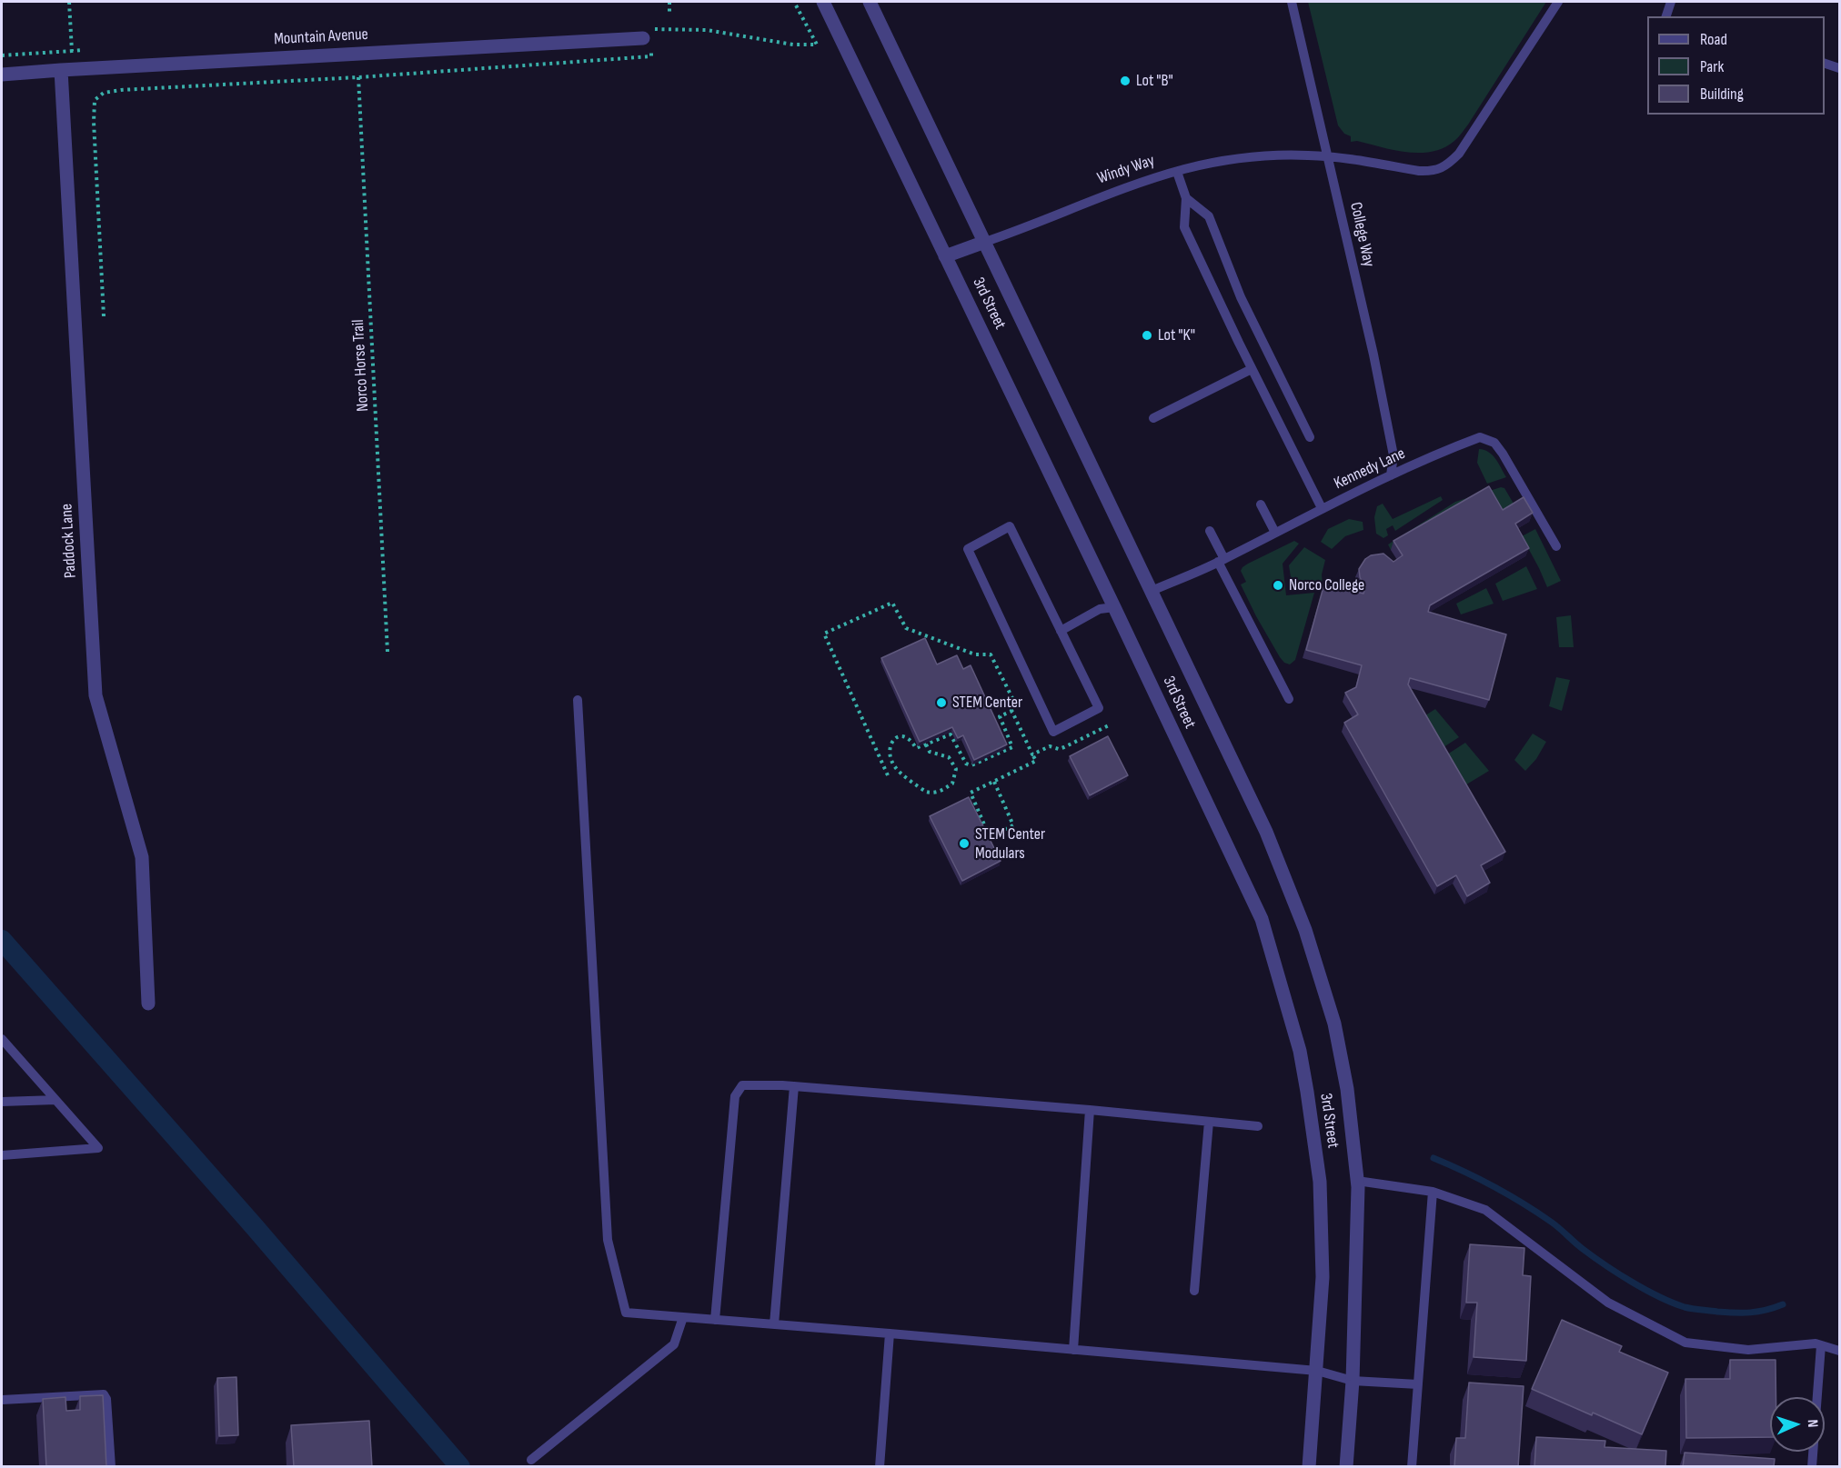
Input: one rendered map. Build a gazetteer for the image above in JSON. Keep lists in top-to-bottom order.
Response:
{
  "streets": {
    "street": [
      "Mountain Avenue",
      "Windy Way",
      "3rd Street",
      "Paddock Lane"
    ],
    "lane": ["College Way", "Kennedy Lane"],
    "path": ["Norco Horse Trail"]
  },
  "crossings": [
    ["Mountain Avenue", "Paddock Lane"],
    ["Windy Way", "College Way"],
    ["Windy Way", "3rd Street"],
    ["College Way", "Kennedy Lane"],
    ["3rd Street", "Kennedy Lane"]
  ],
  "places": [
    "Lot \"B\"",
    "Lot \"K\"",
    "Norco College",
    "STEM Center",
    "STEM Center Modulars"
  ],
  "legend": ["Road", "Park", "Building"],
  "north": "right"
}
